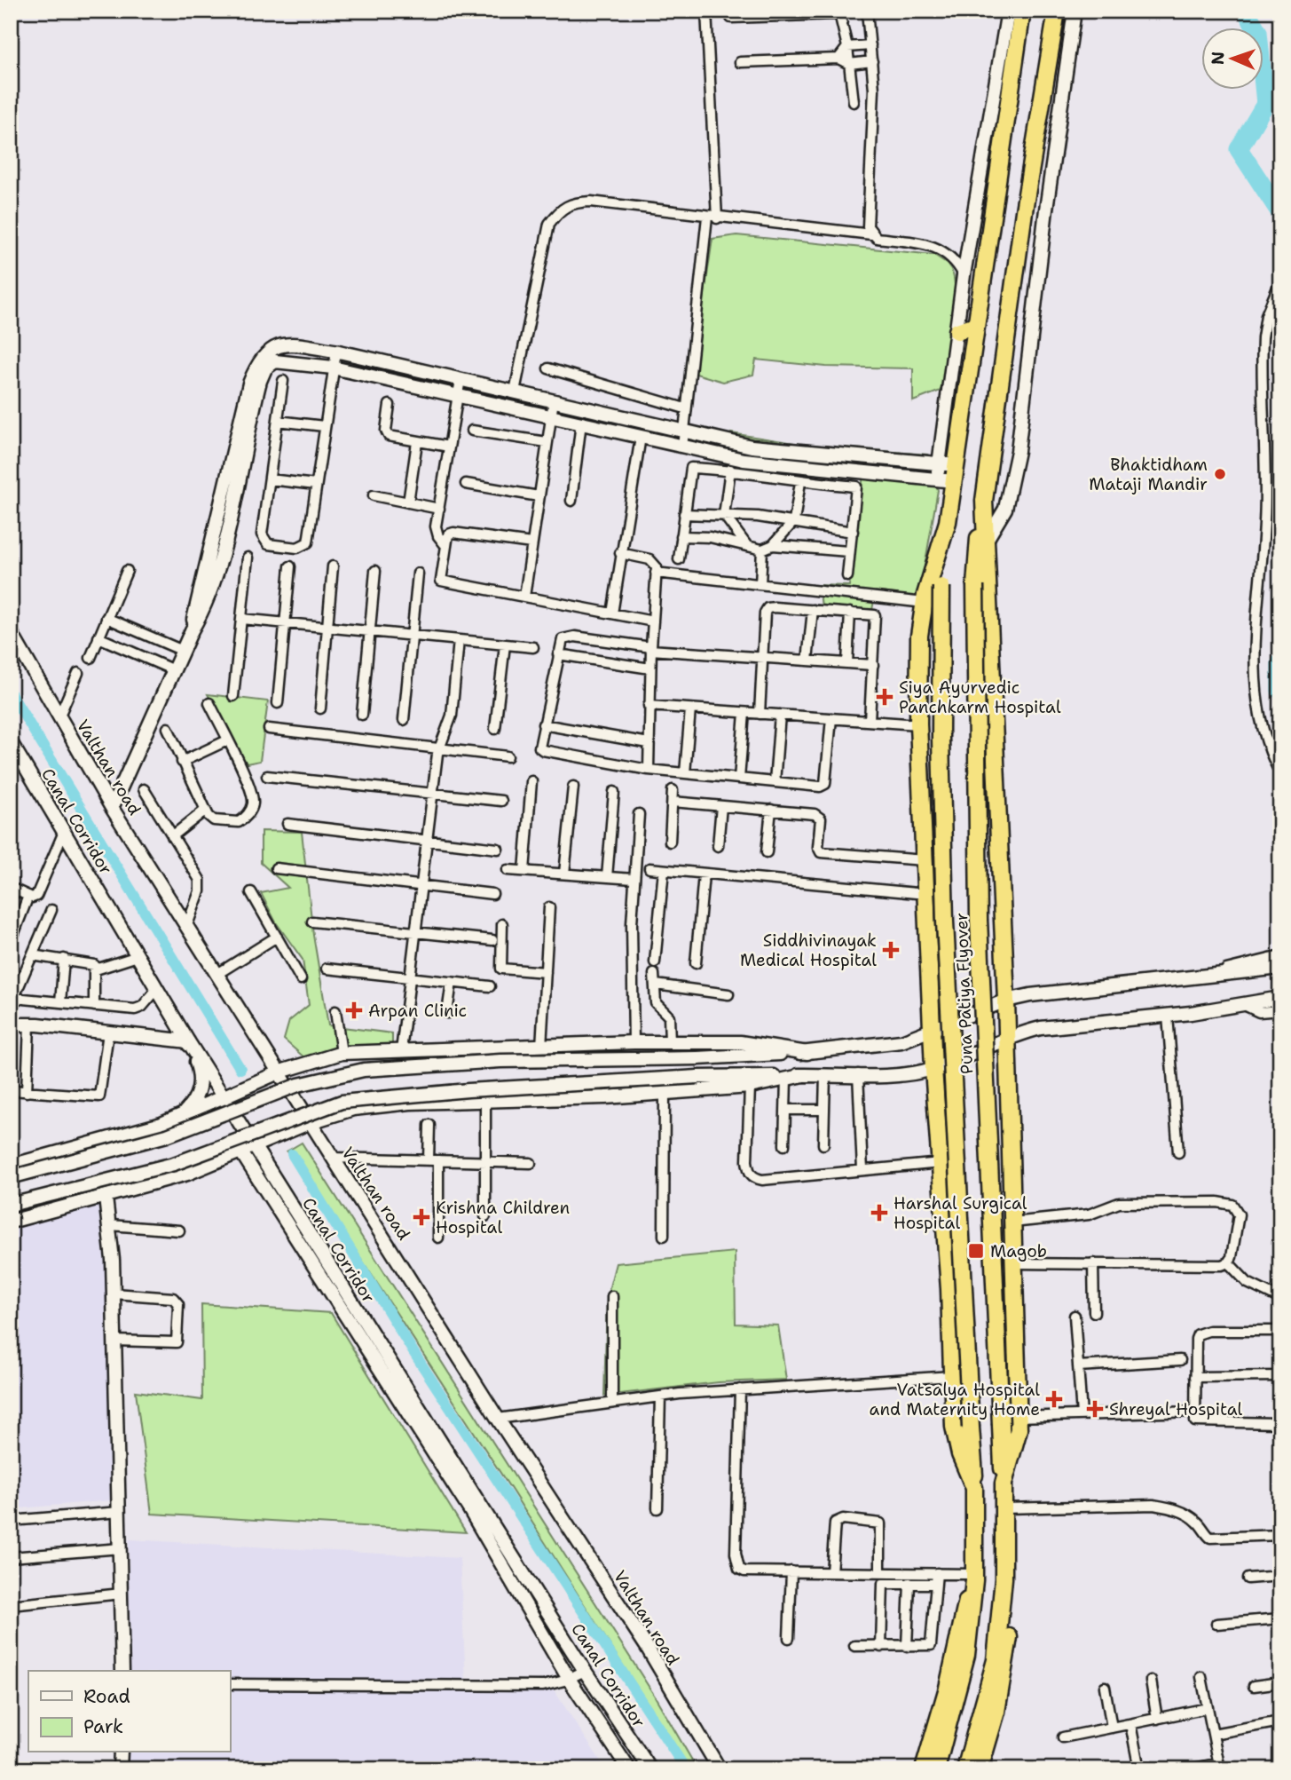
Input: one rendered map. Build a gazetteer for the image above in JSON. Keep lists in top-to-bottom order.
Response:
{
  "streets": {
    "highway": ["Puna Patiya Flyover"],
    "main road": ["Valthan road", "Canal Corridor"]
  },
  "places": {
    "other": ["Bhaktidham Mataji Mandir"],
    "health": [
      "Siya Ayurvedic Panchkarm Hospital",
      "Siddhivinayak Medical Hospital",
      "Arpan Clinic",
      "Harshal Surgical Hospital",
      "Krishna Children Hospital",
      "Vatsalya Hospital and Maternity Home",
      "Shreyal Hospital"
    ],
    "transit": ["Magob"]
  },
  "legend": ["Road", "Park"],
  "north": "left"
}
